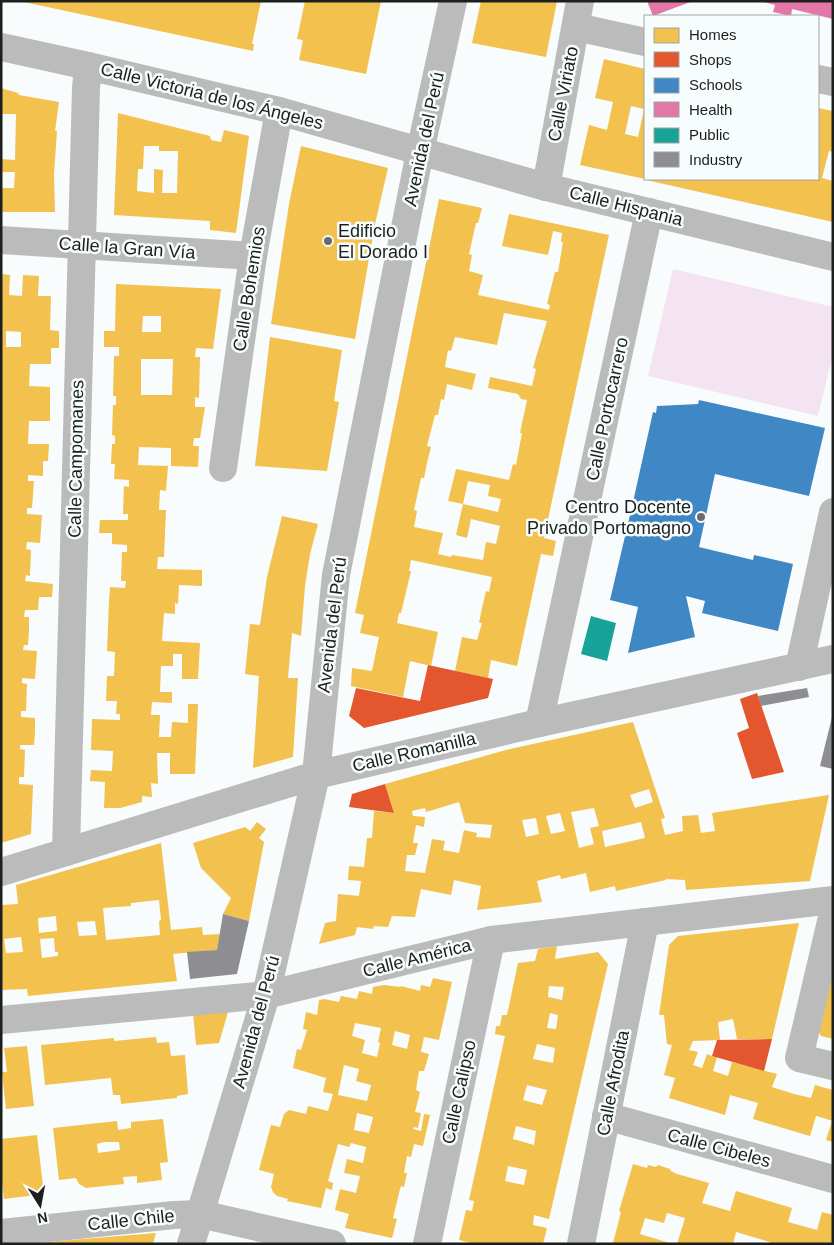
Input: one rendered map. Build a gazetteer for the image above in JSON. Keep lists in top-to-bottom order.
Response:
{
  "streets": {
    "street": [
      "Calle Viriato",
      "Calle Victoria de los Ángeles",
      "Avenida del Perú",
      "Calle Hispania",
      "Calle la Gran Vía",
      "Calle Bohemios",
      "Calle Portocarrero",
      "Calle Campomanes",
      "Calle Romanilla",
      "Calle América",
      "Calle Afrodita",
      "Calle Calipso",
      "Calle Cibeles",
      "Calle Chile"
    ]
  },
  "crossings": [
    ["Calle Viriato", "Calle Hispania"],
    ["Calle Victoria de los Ángeles", "Avenida del Perú"],
    ["Calle Victoria de los Ángeles", "Calle Hispania"],
    ["Calle Victoria de los Ángeles", "Calle Bohemios"],
    ["Calle Victoria de los Ángeles", "Calle Campomanes"],
    ["Avenida del Perú", "Calle Hispania"],
    ["Avenida del Perú", "Calle Romanilla"],
    ["Avenida del Perú", "Calle América"],
    ["Avenida del Perú", "Calle Chile"],
    ["Calle Hispania", "Calle Portocarrero"],
    ["Calle la Gran Vía", "Calle Bohemios"],
    ["Calle la Gran Vía", "Calle Campomanes"],
    ["Calle Portocarrero", "Calle Romanilla"],
    ["Calle Campomanes", "Calle Romanilla"],
    ["Calle América", "Calle Afrodita"],
    ["Calle América", "Calle Calipso"],
    ["Calle Afrodita", "Calle Cibeles"]
  ],
  "places": ["Edificio El Dorado I", "Centro Docente Privado Portomagno"],
  "legend": [
    "Homes",
    "Shops",
    "Schools",
    "Health",
    "Public",
    "Industry"
  ],
  "north": "bottom"
}
